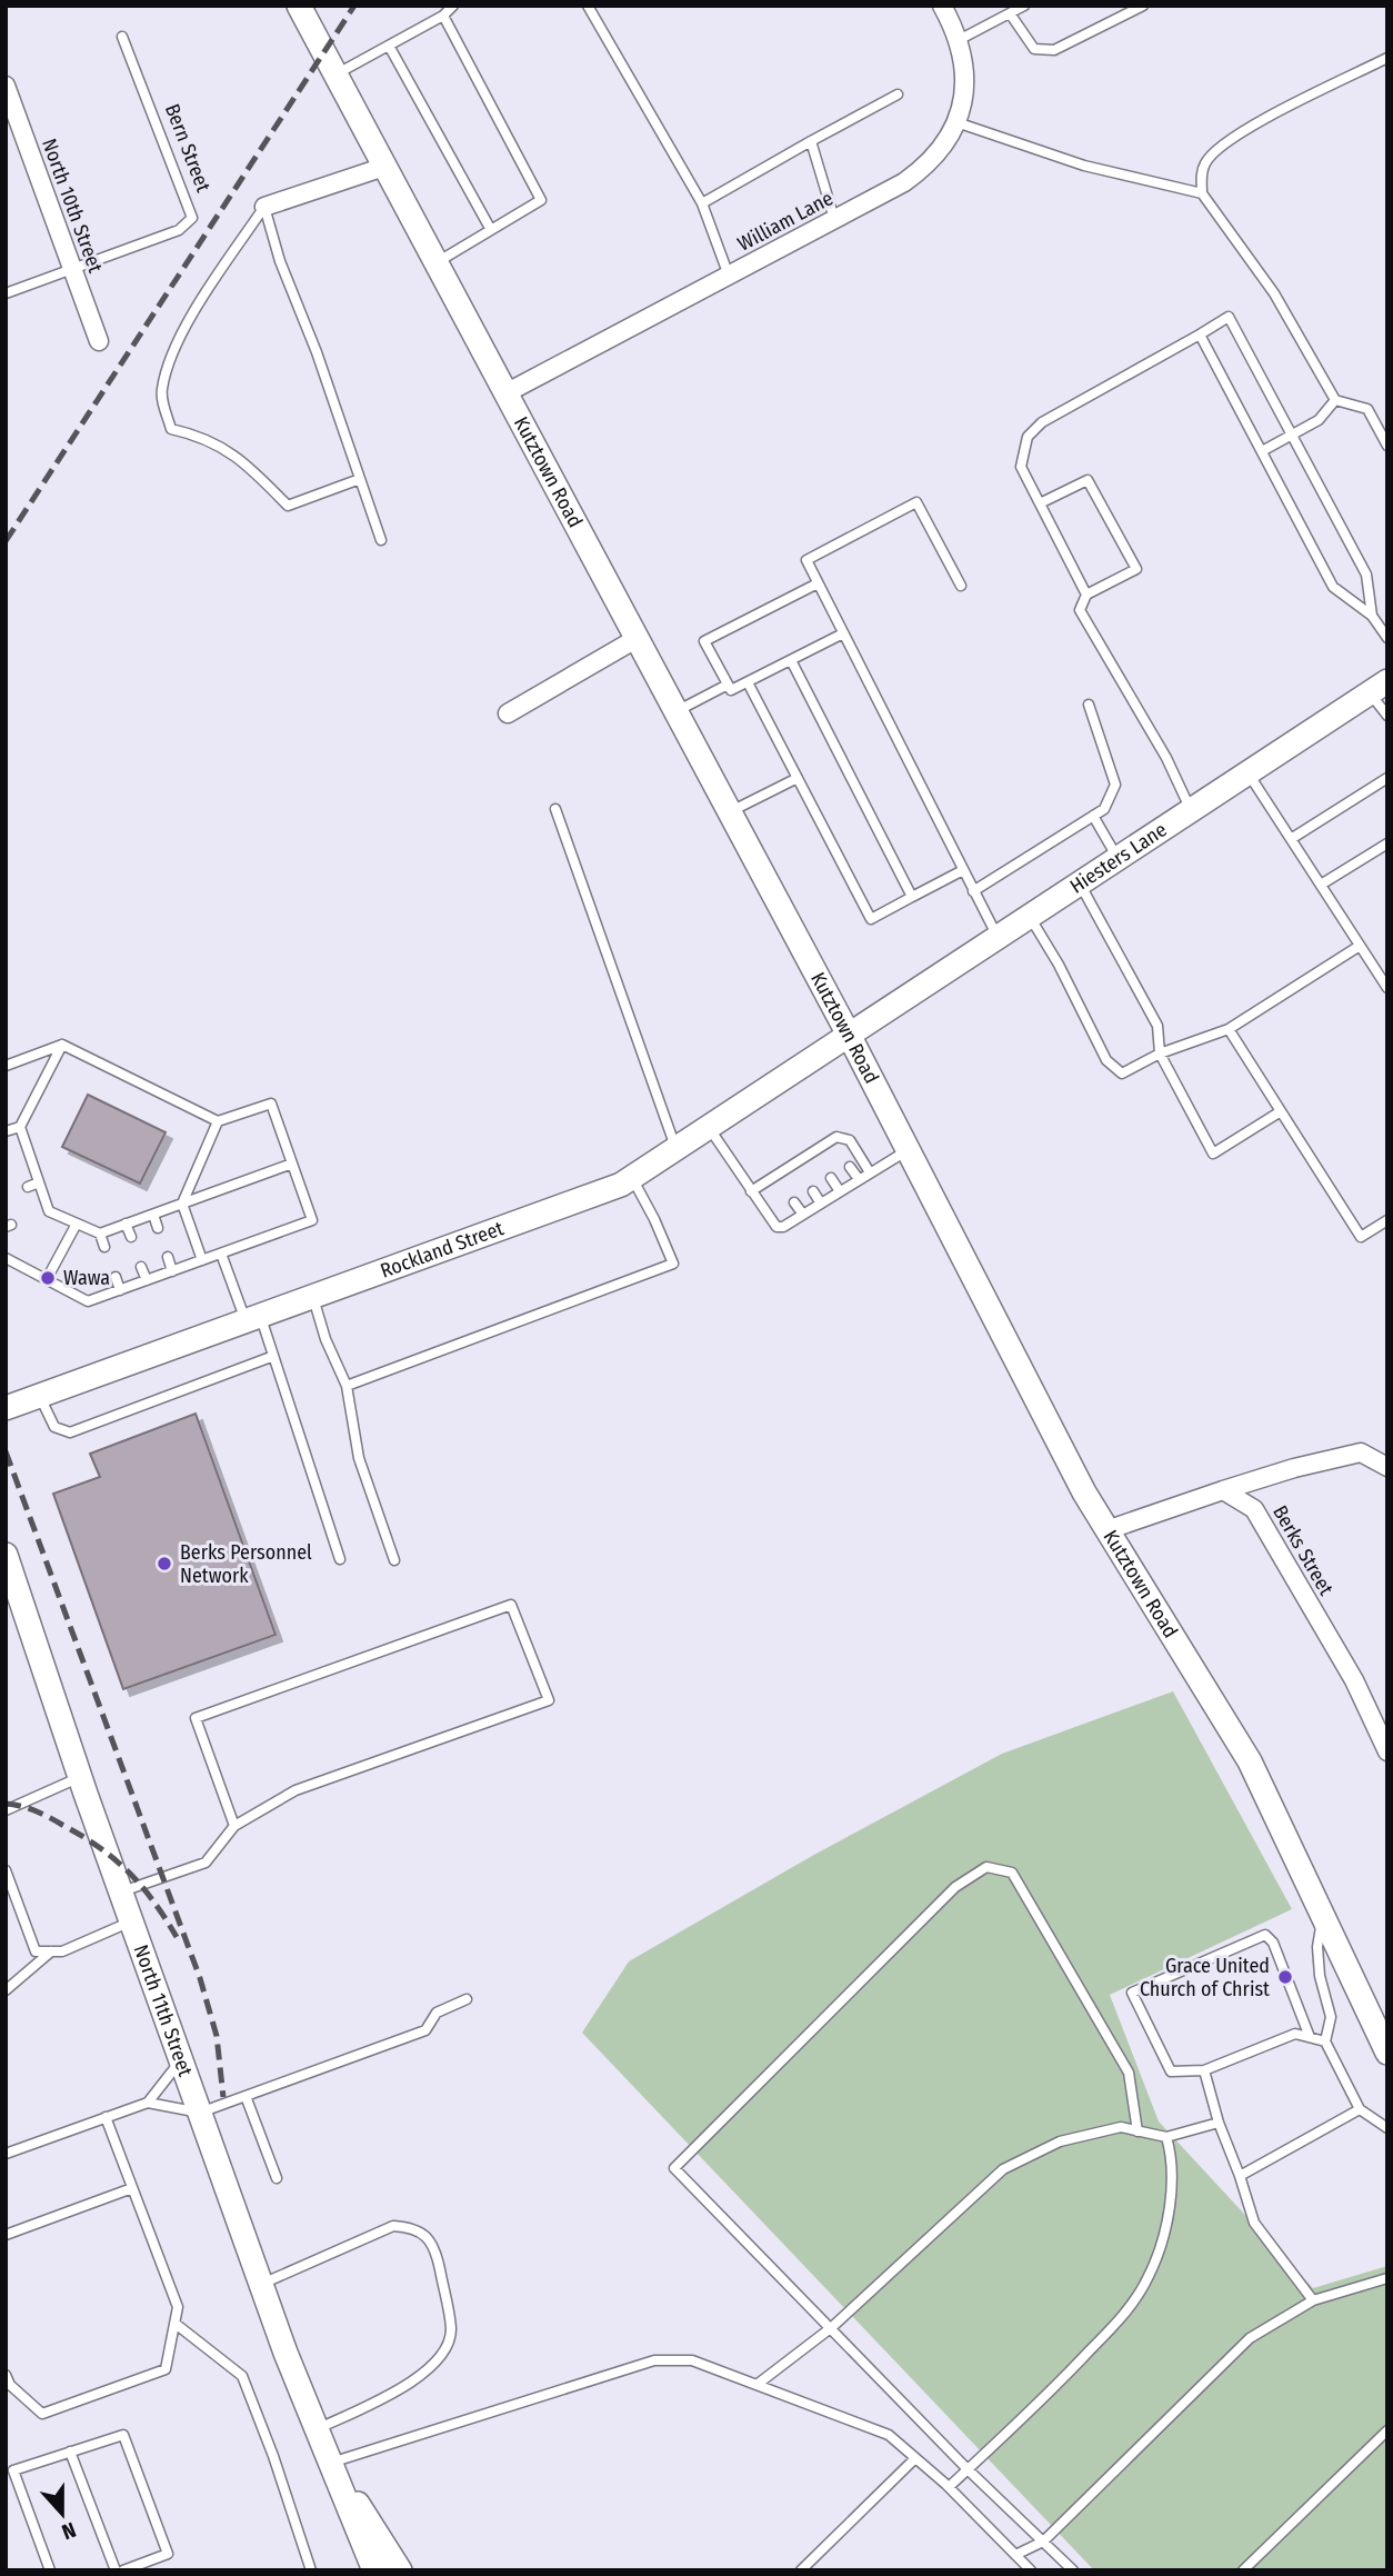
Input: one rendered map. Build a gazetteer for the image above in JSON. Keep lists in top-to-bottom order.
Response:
{
  "streets": {
    "main road": [
      "Kutztown Road",
      "Hiesters Lane",
      "Rockland Street",
      "North 11th Street"
    ],
    "street": ["North 10th Street", "William Lane", "Berks Street"],
    "lane": ["Bern Street"]
  },
  "crossings": [
    ["Bern Street", "North 10th Street"],
    ["William Lane", "Kutztown Road"],
    ["Kutztown Road", "Hiesters Lane"],
    ["Kutztown Road", "Rockland Street"],
    ["Hiesters Lane", "Rockland Street"]
  ],
  "places": ["Wawa", "Berks Personnel Network", "Grace United Church of Christ"],
  "north": "bottom"
}
